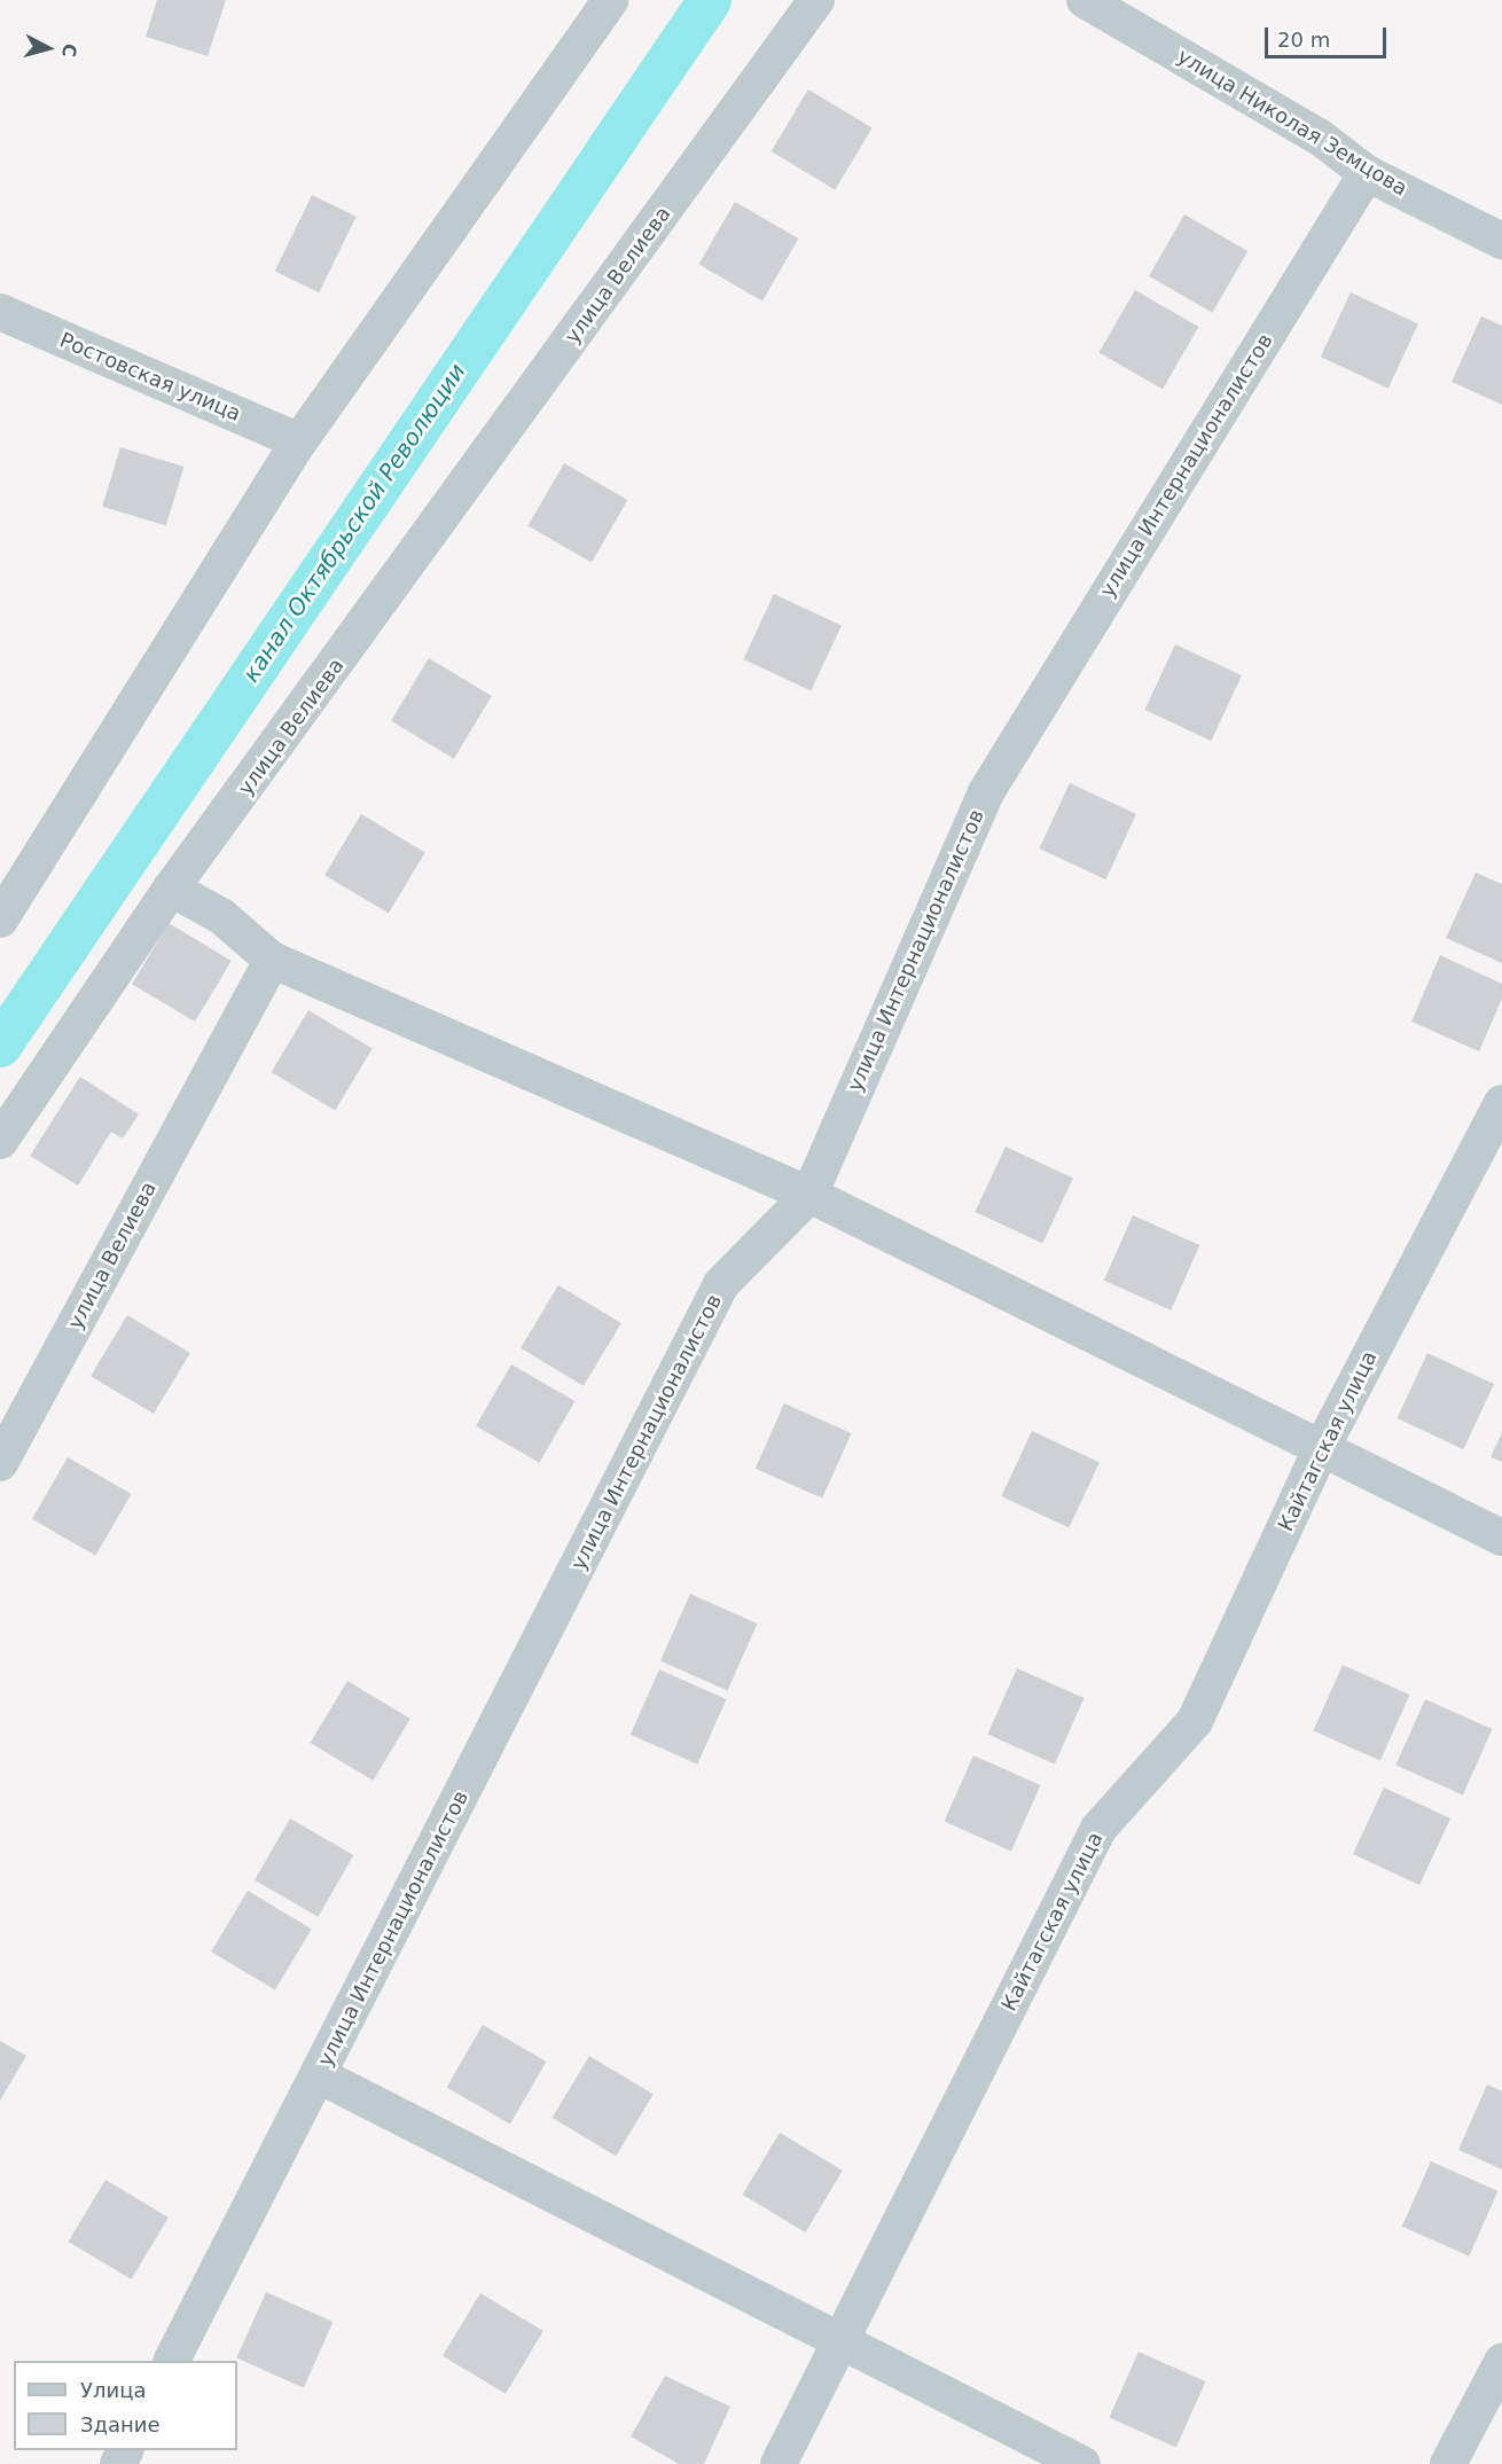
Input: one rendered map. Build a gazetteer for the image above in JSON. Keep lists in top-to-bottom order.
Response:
{
  "streets": {
    "street": [
      "улица Николая Земцова",
      "улица Велиева",
      "Ростовская улица",
      "улица Интернационалистов",
      "Кайтагская улица"
    ]
  },
  "crossings": [
    ["улица Николая Земцова", "улица Интернационалистов"]
  ],
  "water": ["канал Октябрьской Революции"],
  "legend": ["Улица", "Здание"],
  "scale_bar": "20 m",
  "north": "right"
}
